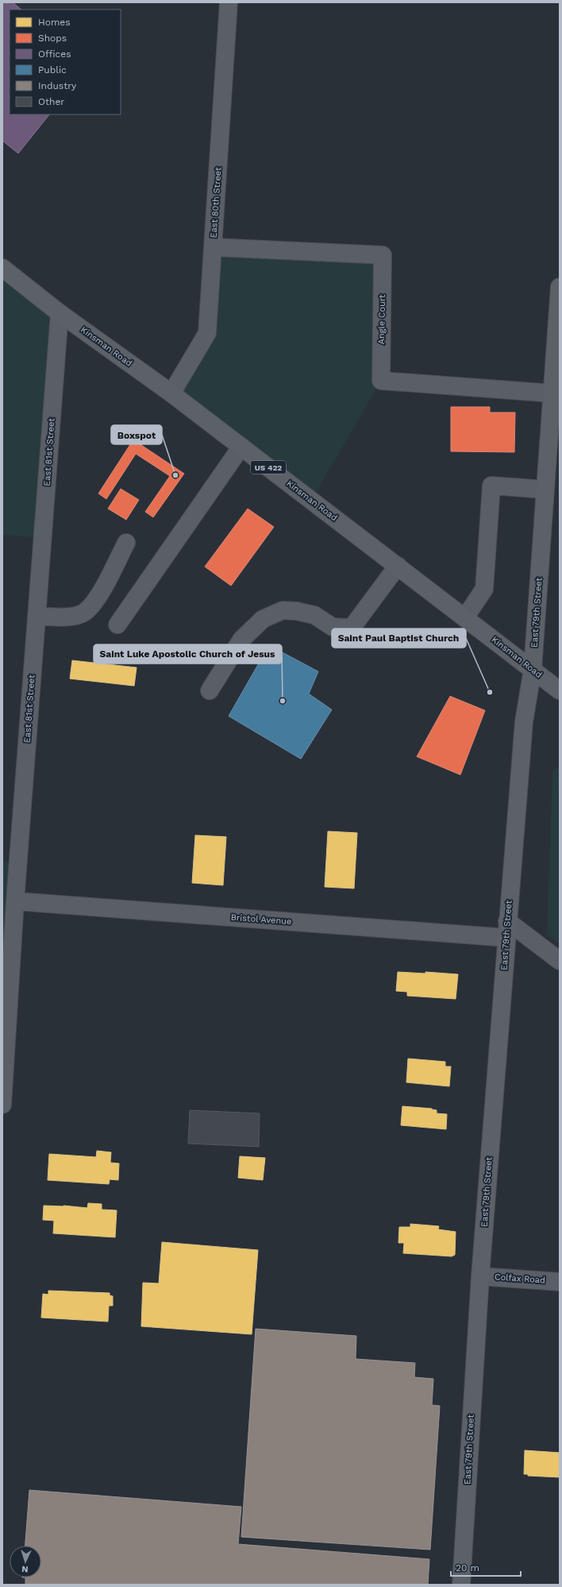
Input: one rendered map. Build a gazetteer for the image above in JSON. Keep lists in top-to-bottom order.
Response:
{
  "streets": {
    "main road": ["Kinsman Road", "US 422", "East 79th Street"],
    "street": [
      "East 80th Street",
      "Angle Court",
      "East 81st Street",
      "Bristol Avenue",
      "Colfax Road"
    ]
  },
  "crossings": [
    ["East 80th Street", "Angle Court"],
    ["East 80th Street", "Kinsman Road"],
    ["Angle Court", "East 79th Street"],
    ["Kinsman Road", "East 81st Street"],
    ["Kinsman Road", "East 79th Street"],
    ["East 81st Street", "Bristol Avenue"],
    ["East 79th Street", "Bristol Avenue"],
    ["East 79th Street", "Colfax Road"]
  ],
  "places": ["Boxspot", "Saint Paul Baptist Church", "Saint Luke Apostolic Church of Jesus"],
  "legend": [
    "Homes",
    "Shops",
    "Offices",
    "Public",
    "Industry",
    "Other"
  ],
  "scale_bar": "20 m",
  "north": "bottom"
}
